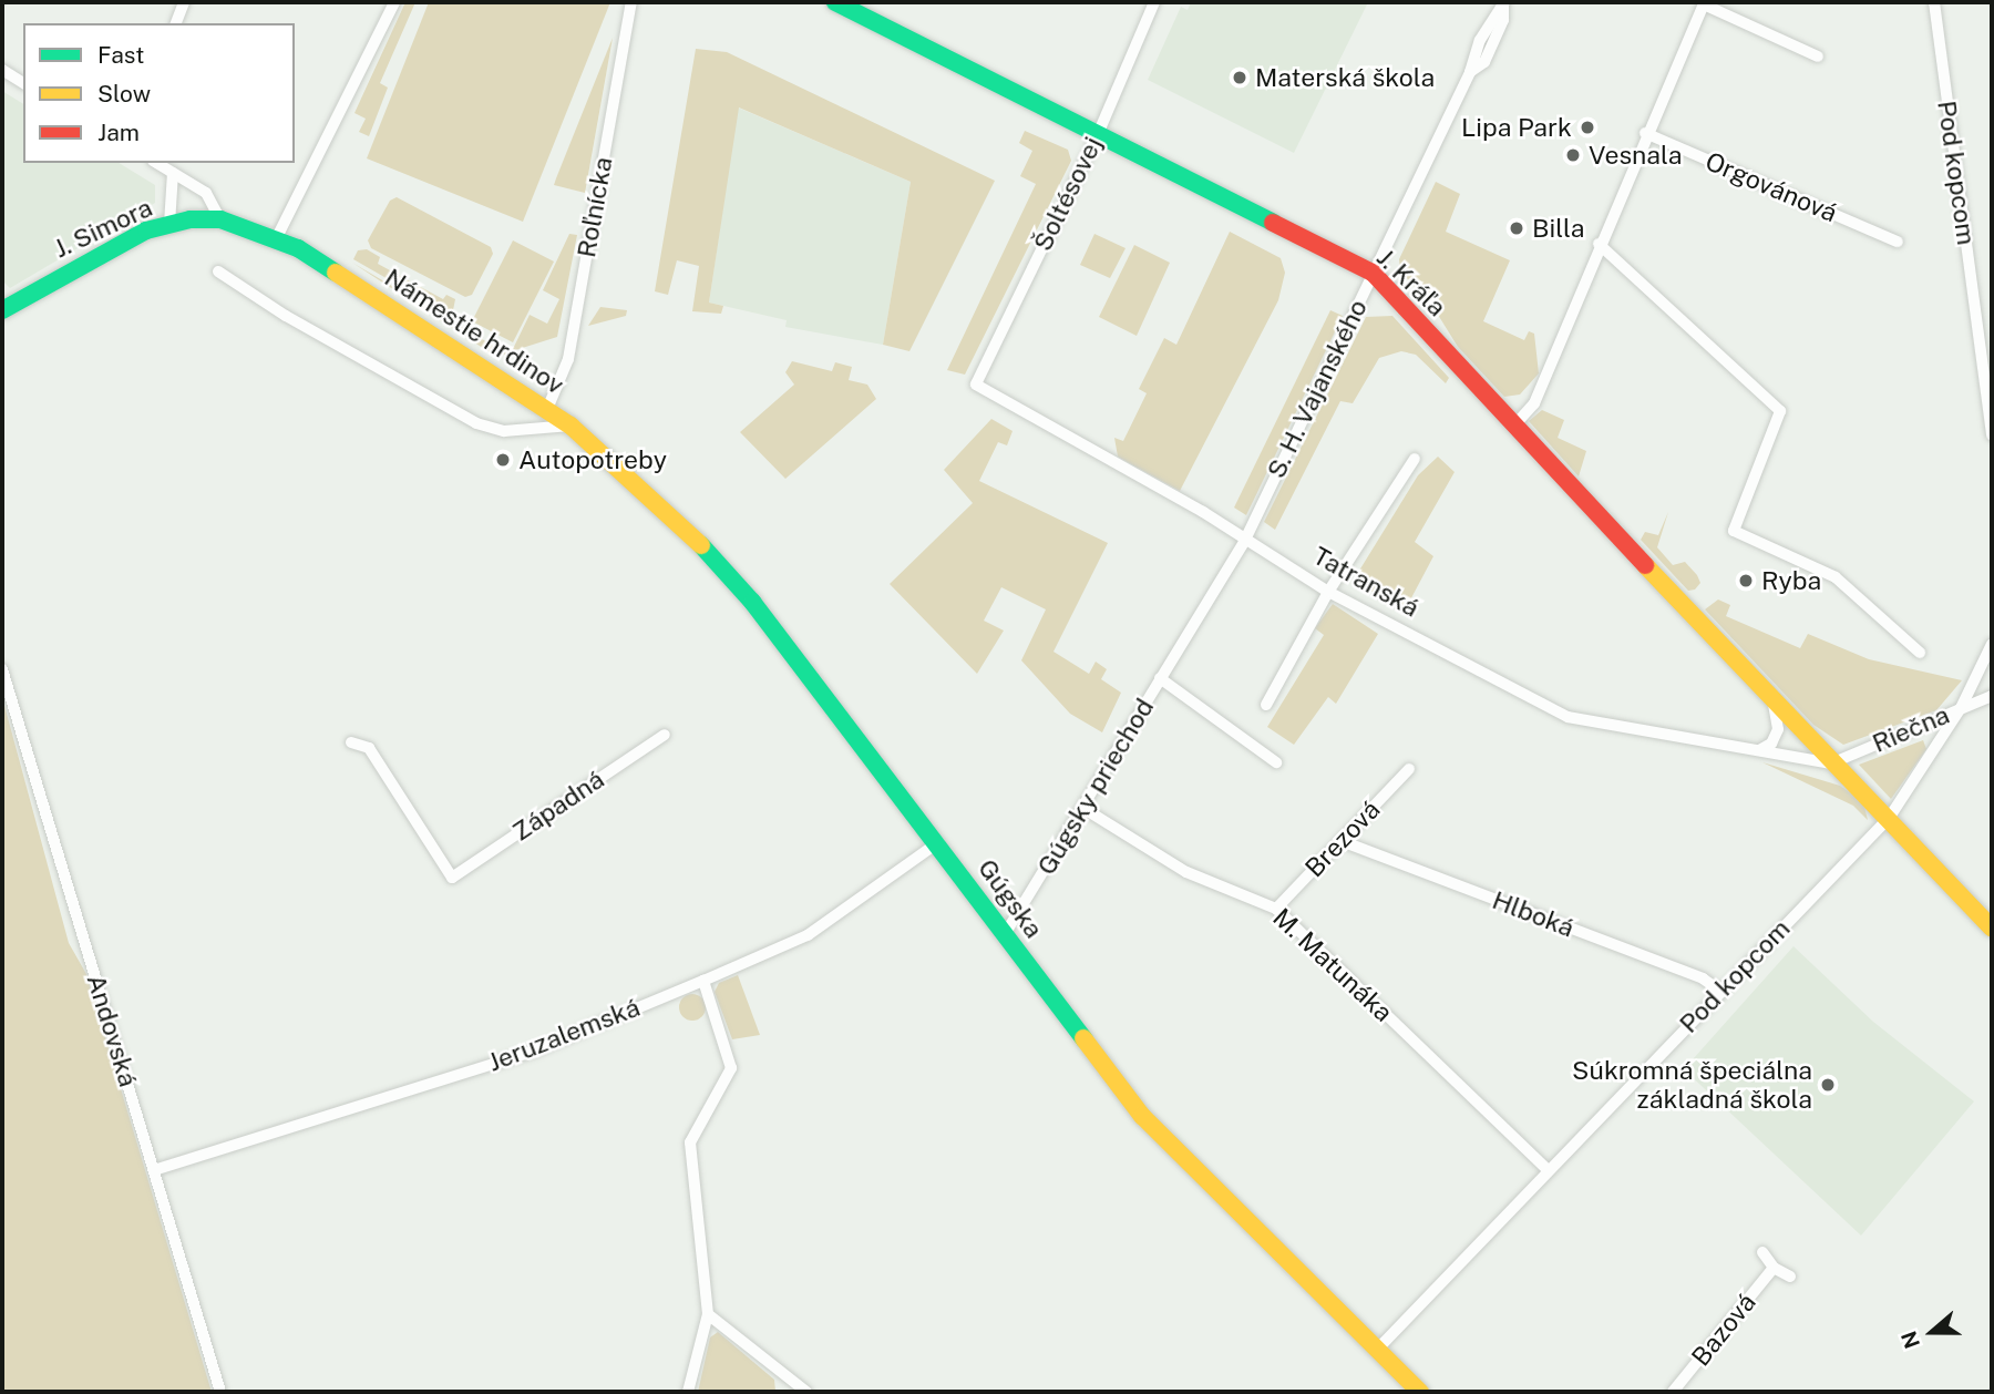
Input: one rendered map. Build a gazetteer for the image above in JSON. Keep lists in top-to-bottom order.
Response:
{
  "streets": {
    "main road": [
      "J. Simora",
      "J. Kráľa",
      "Námestie hrdinov",
      "Gúgska"
    ],
    "street": [
      "Pod kopcom",
      "Orgovánová",
      "Šoltésovej",
      "Roľnícka",
      "S. H. Vajanského",
      "Tatranská",
      "Riečna",
      "Gúgsky priechod",
      "Západná",
      "Brezová",
      "Hlboká",
      "M. Matunáka",
      "Andovská",
      "Jeruzalemská",
      "Bazová"
    ]
  },
  "crossings": [
    ["Pod kopcom", "Riečna"],
    ["Pod kopcom", "Gúgska"],
    ["Pod kopcom", "Hlboká"],
    ["Pod kopcom", "M. Matunáka"],
    ["Šoltésovej", "J. Kráľa"],
    ["Šoltésovej", "Tatranská"],
    ["Roľnícka", "Námestie hrdinov"],
    ["J. Simora", "Námestie hrdinov"],
    ["J. Kráľa", "S. H. Vajanského"],
    ["J. Kráľa", "Tatranská"],
    ["J. Kráľa", "Riečna"],
    ["Námestie hrdinov", "Gúgska"],
    ["S. H. Vajanského", "Tatranská"],
    ["S. H. Vajanského", "Gúgsky priechod"],
    ["Tatranská", "Riečna"],
    ["Tatranská", "Gúgsky priechod"],
    ["Gúgsky priechod", "Gúgska"],
    ["Gúgsky priechod", "M. Matunáka"],
    ["Brezová", "Hlboká"],
    ["Brezová", "M. Matunáka"],
    ["Gúgska", "Jeruzalemská"],
    ["Andovská", "Jeruzalemská"]
  ],
  "places": [
    "Materská škola",
    "Lipa Park",
    "Vesnala",
    "Billa",
    "Autopotreby",
    "Ryba",
    "Súkromná špeciálna základná škola"
  ],
  "legend": ["Fast", "Slow", "Jam"],
  "north": "left"
}
